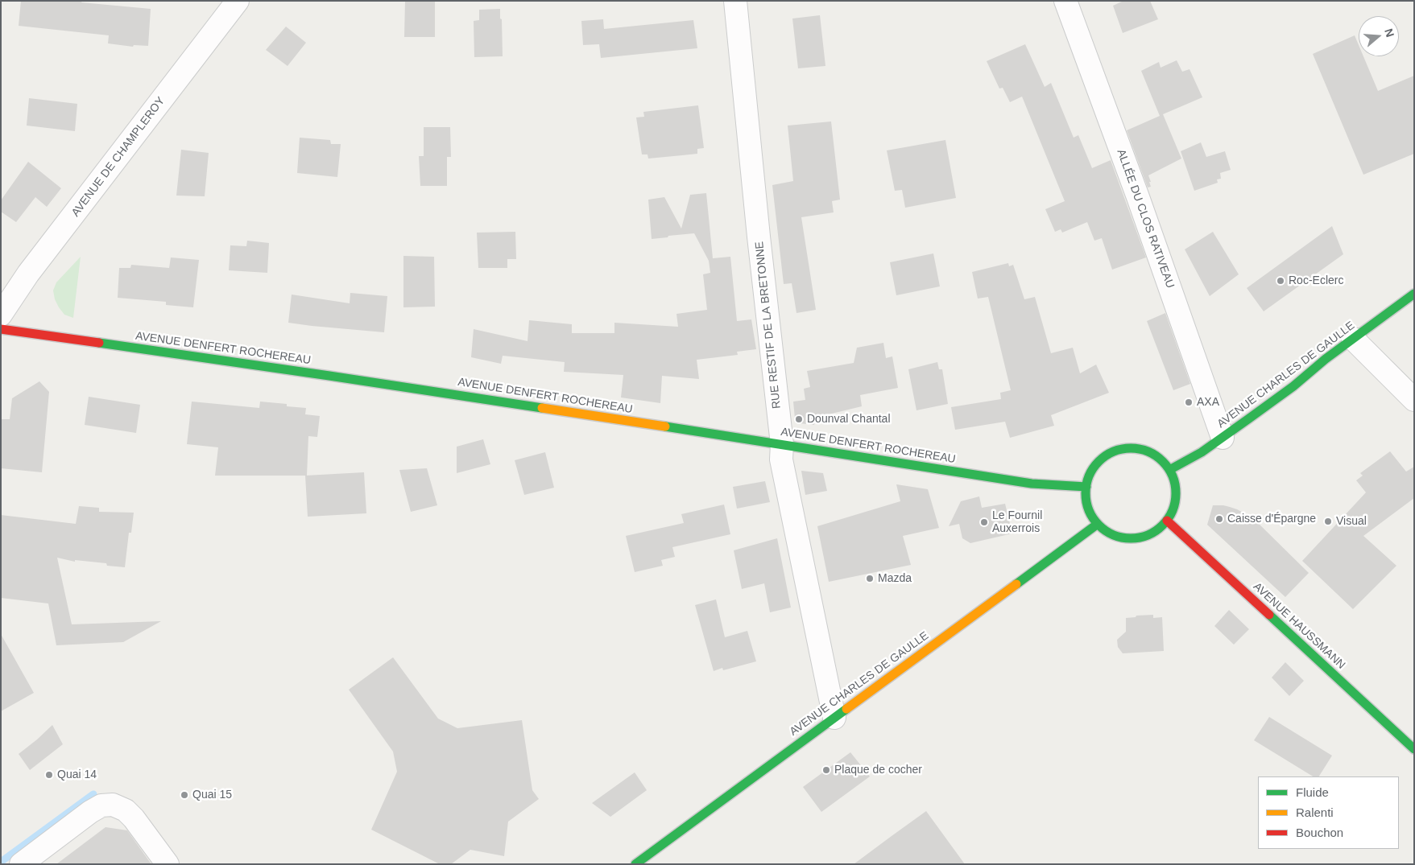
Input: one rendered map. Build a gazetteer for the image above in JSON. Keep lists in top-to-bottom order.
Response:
{
  "streets": {
    "street": [
      "AVENUE DE CHAMPLEROY",
      "ALLÉE DU CLOS RATIVEAU",
      "RUE RESTIF DE LA BRETONNE",
      "AVENUE DENFERT ROCHEREAU",
      "AVENUE CHARLES DE GAULLE",
      "AVENUE HAUSSMANN"
    ]
  },
  "crossings": [
    ["ALLÉE DU CLOS RATIVEAU", "AVENUE CHARLES DE GAULLE"],
    ["RUE RESTIF DE LA BRETONNE", "AVENUE DENFERT ROCHEREAU"],
    ["RUE RESTIF DE LA BRETONNE", "AVENUE CHARLES DE GAULLE"],
    ["AVENUE DENFERT ROCHEREAU", "AVENUE CHARLES DE GAULLE"],
    ["AVENUE DENFERT ROCHEREAU", "AVENUE HAUSSMANN"],
    ["AVENUE CHARLES DE GAULLE", "AVENUE HAUSSMANN"]
  ],
  "places": [
    "Roc-Eclerc",
    "AXA",
    "Dounval Chantal",
    "Caisse d'Épargne",
    "Visual",
    "Le Fournil Auxerrois",
    "Mazda",
    "Plaque de cocher",
    "Quai 14",
    "Quai 15"
  ],
  "legend": ["Fluide", "Ralenti", "Bouchon"],
  "north": "right"
}
